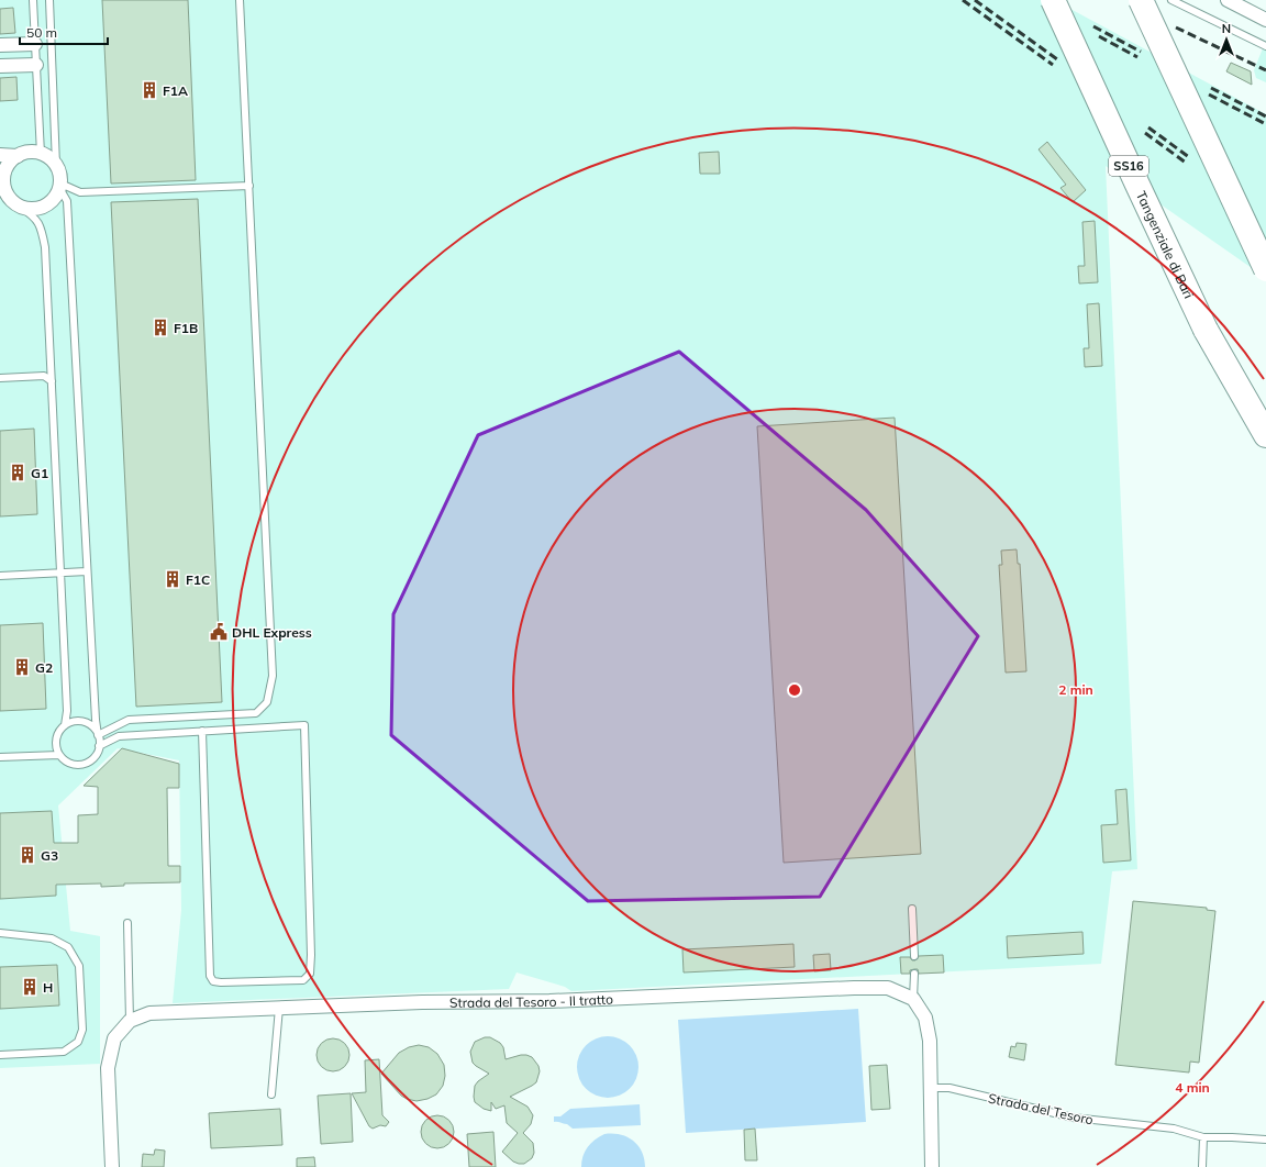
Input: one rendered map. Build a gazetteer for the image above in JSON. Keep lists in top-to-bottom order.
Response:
{
  "streets": {
    "highway": ["SS16", "Tangenziale di Bari"],
    "street": ["Strada del Tesoro - II tratto"],
    "lane": ["Strada del Tesoro"]
  },
  "places": {
    "building": [
      "F1A",
      "F1B",
      "G1",
      "F1C",
      "G2",
      "G3",
      "H"
    ],
    "public building": ["DHL Express"]
  },
  "scale_bar": "50 m",
  "north": "top",
  "rings": ["2 min", "4 min"]
}
